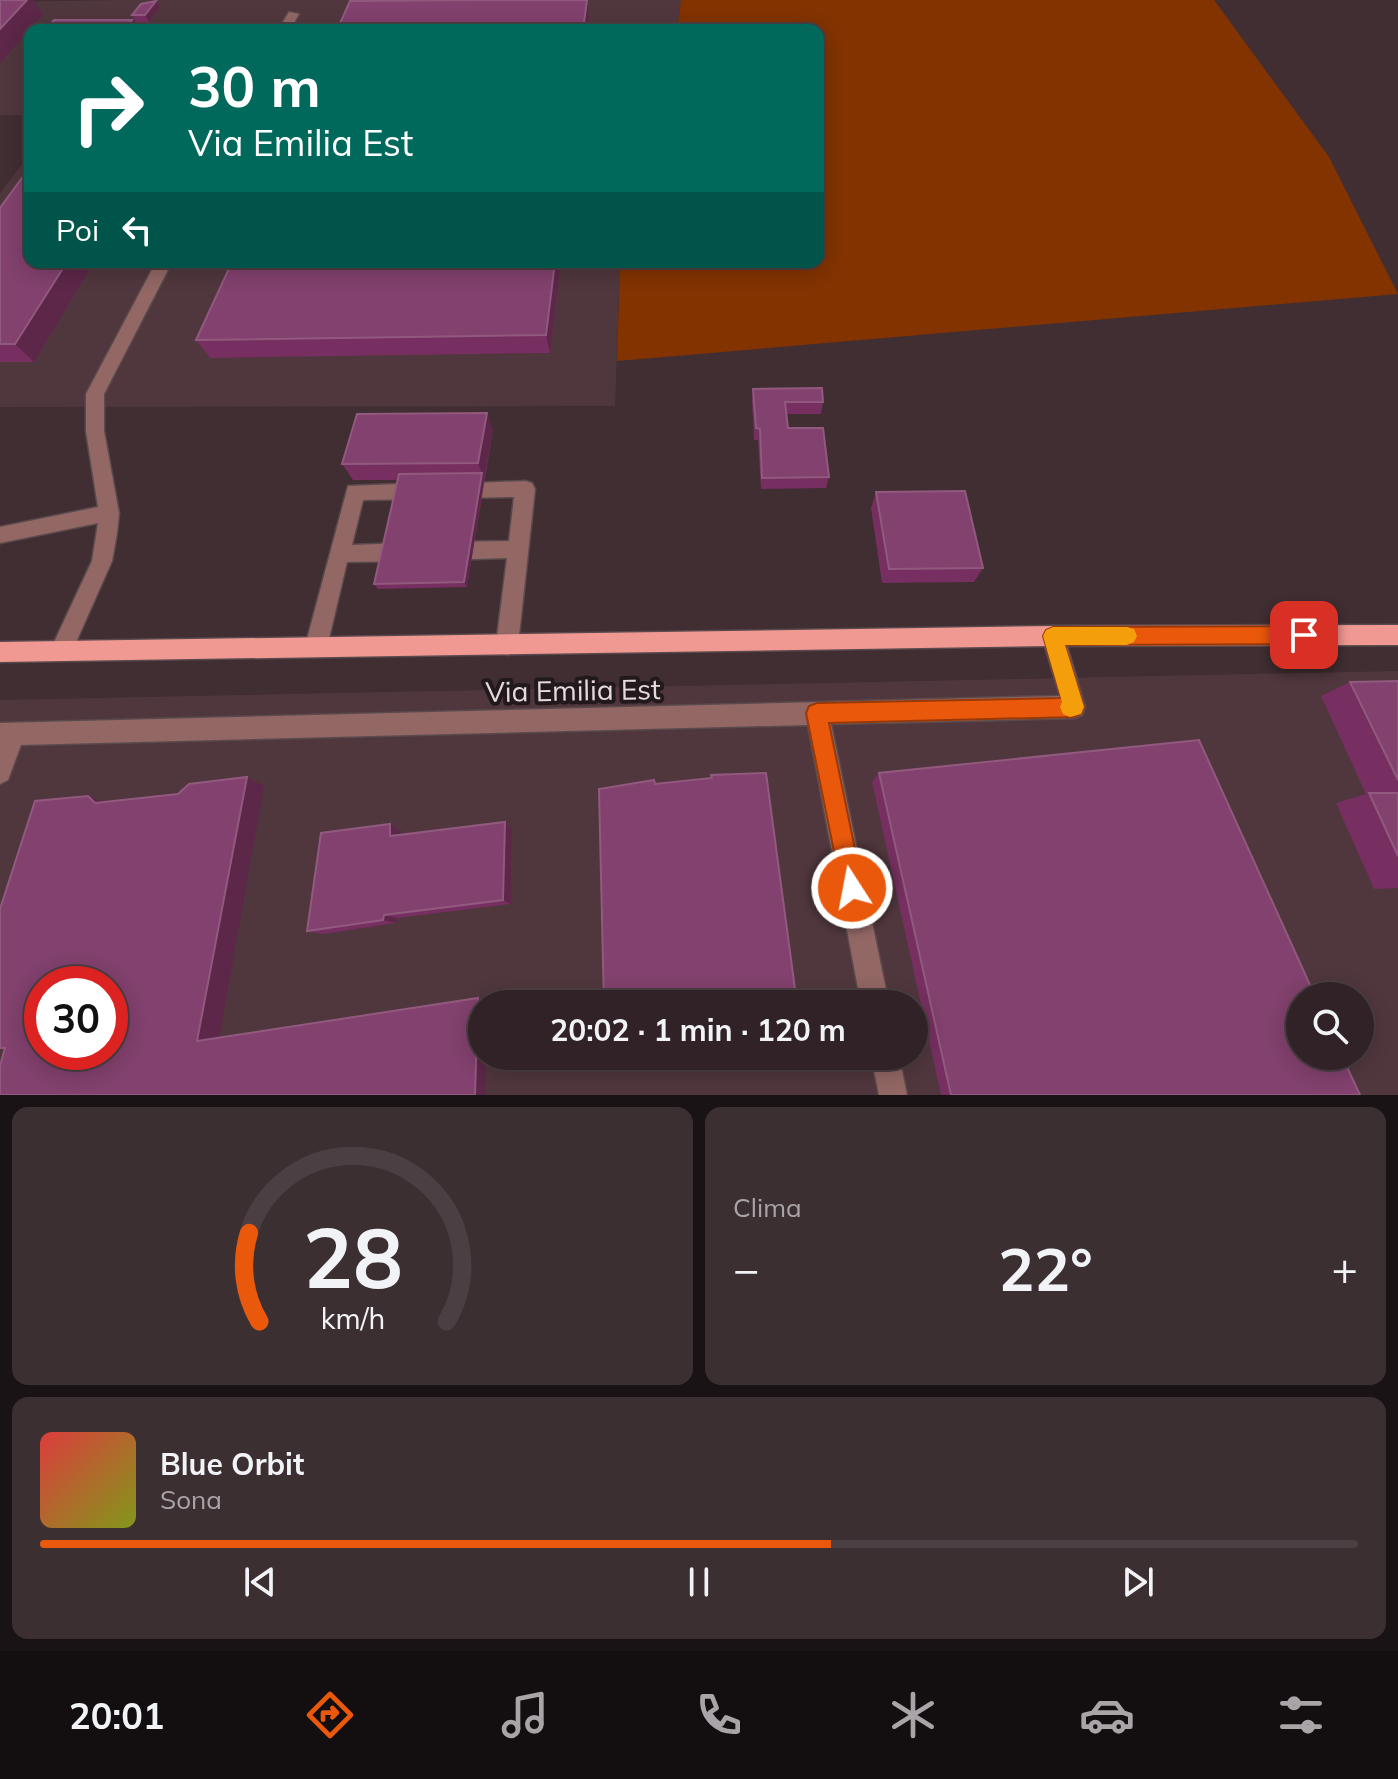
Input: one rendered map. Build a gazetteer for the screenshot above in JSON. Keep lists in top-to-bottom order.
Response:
{
  "streets": {
    "main road": ["Via Emilia Est"]
  },
  "page": {
    "turn": ["30 m", "Via Emilia Est"],
    "then": "Poi",
    "limit": "30",
    "trip": "20:02 · 1 min · 120 m",
    "tile": "Clima",
    "heat": ["−", "22°", "+"],
    "song": ["Blue Orbit", "Sona"],
    "tabs": "20:01",
    "gauge": ["28", "km/h"]
  }
}
